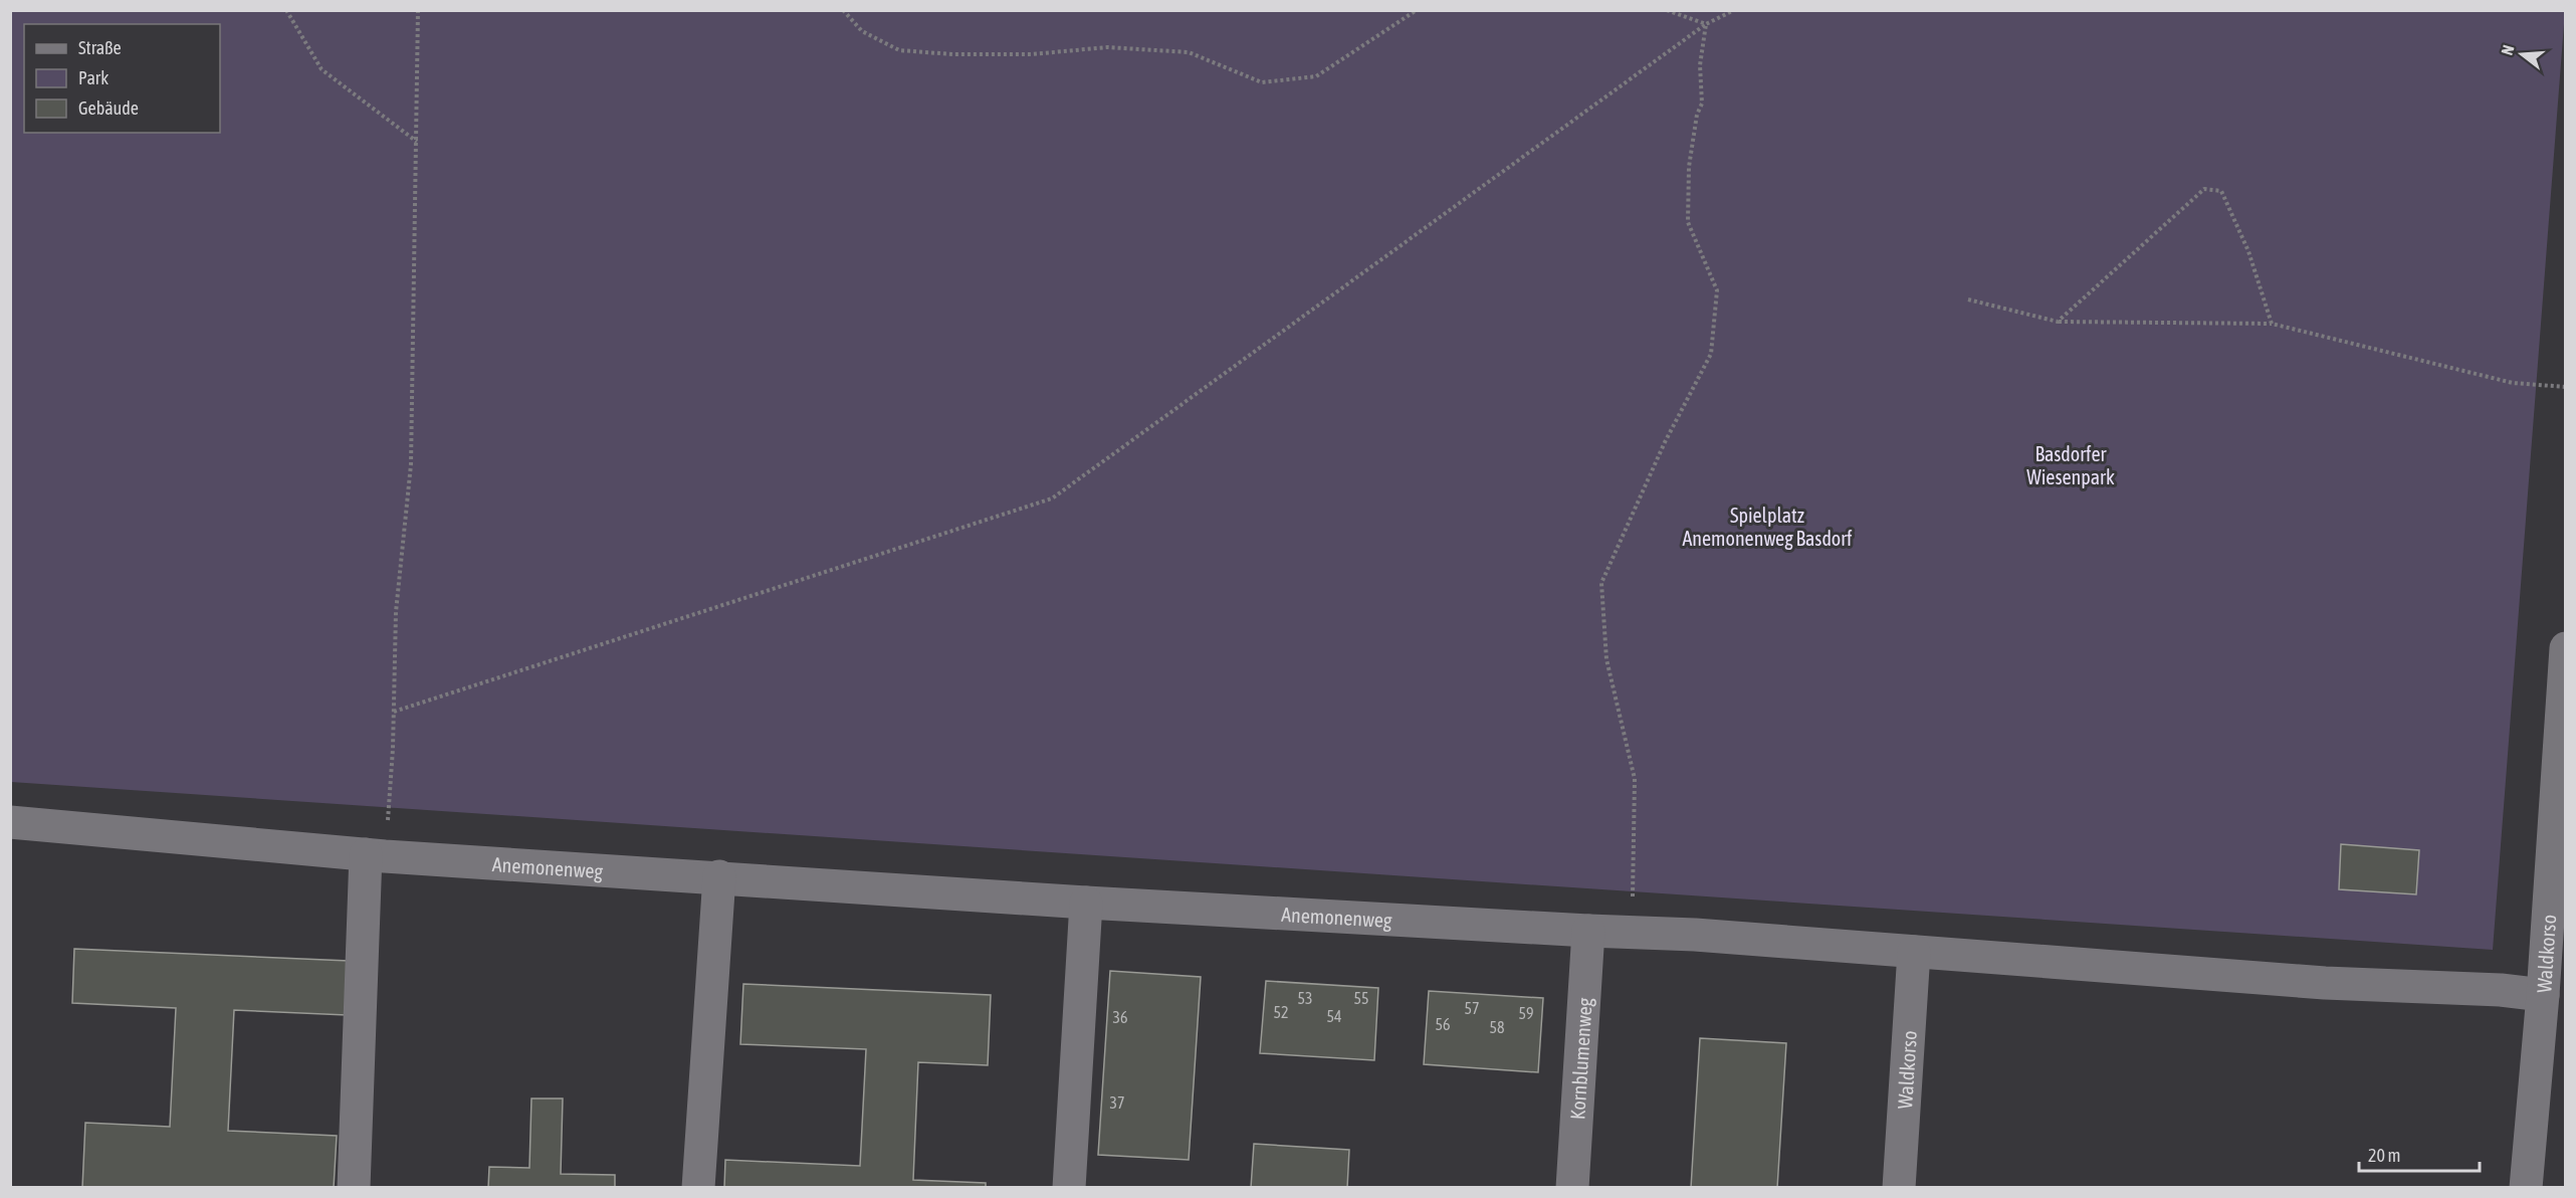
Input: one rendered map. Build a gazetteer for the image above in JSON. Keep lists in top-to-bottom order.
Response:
{
  "streets": {
    "street": ["Anemonenweg", "Waldkorso", "Kornblumenweg"]
  },
  "crossings": [
    ["Anemonenweg", "Waldkorso"],
    ["Anemonenweg", "Kornblumenweg"]
  ],
  "parks": ["Basdorfer Wiesenpark", "Spielplatz Anemonenweg Basdorf"],
  "house_numbers": [
    "53",
    "55",
    "57",
    "52",
    "59",
    "54",
    "36",
    "56",
    "58",
    "37"
  ],
  "legend": ["Straße", "Park", "Gebäude"],
  "scale_bar": "20 m",
  "north": "left"
}
